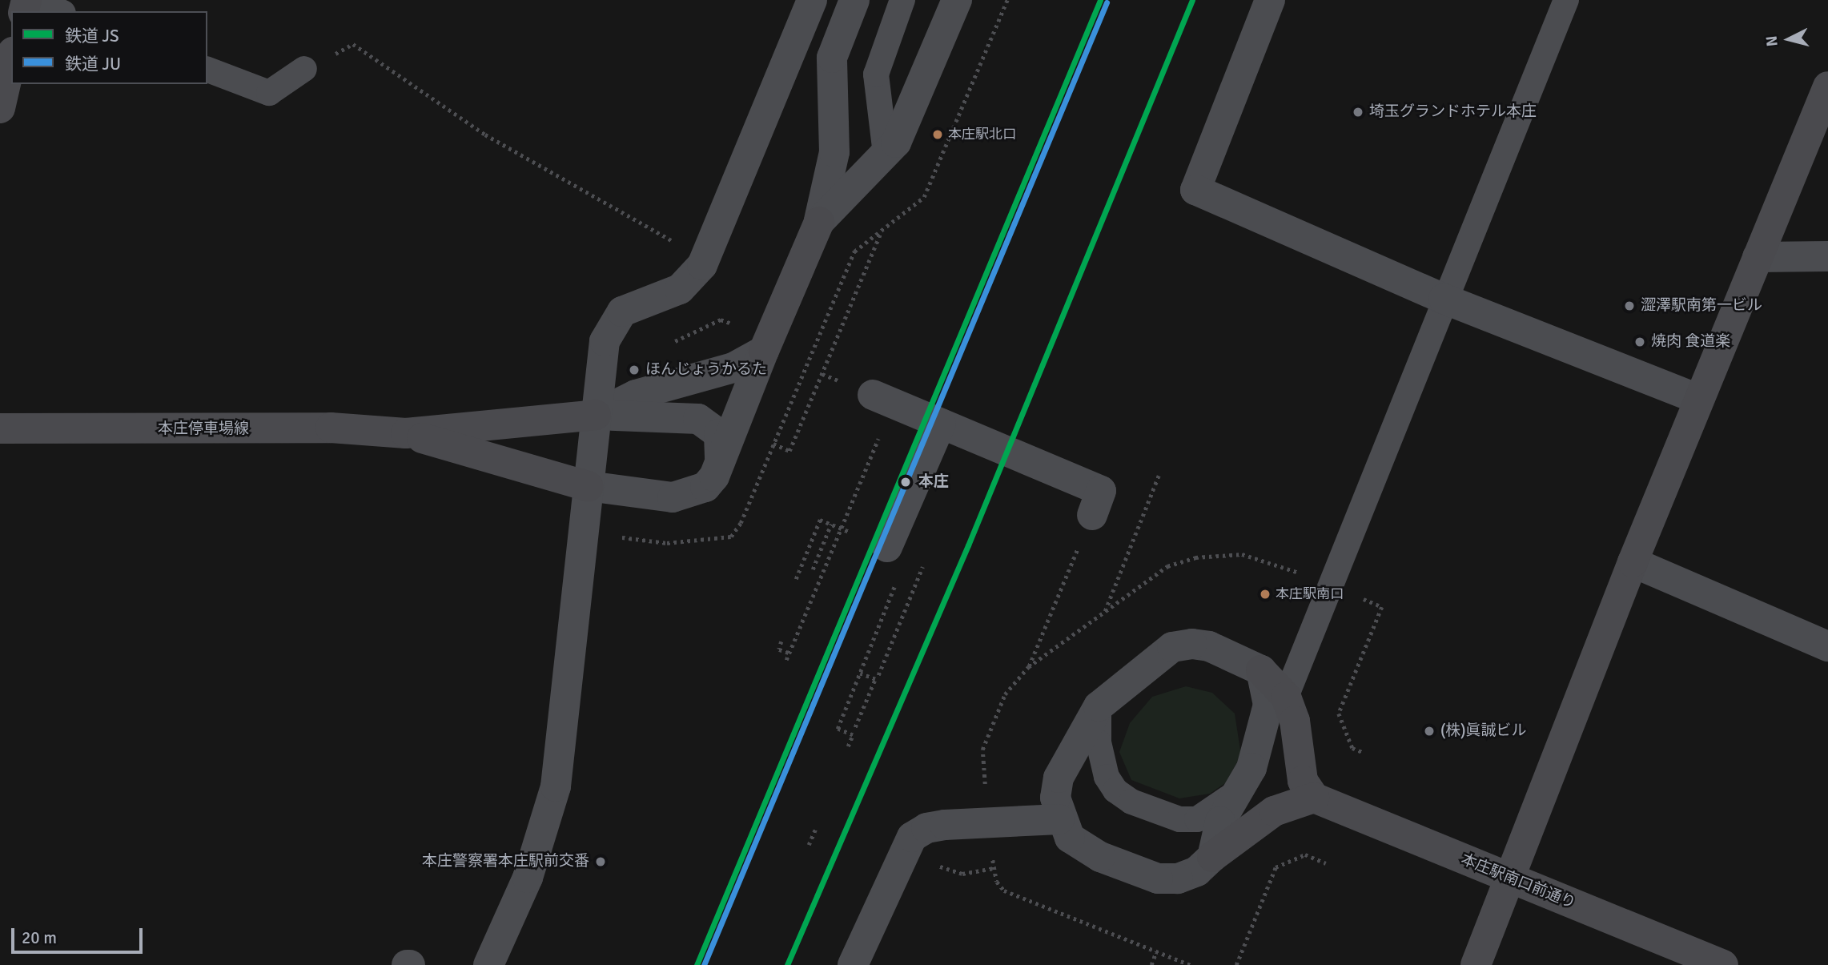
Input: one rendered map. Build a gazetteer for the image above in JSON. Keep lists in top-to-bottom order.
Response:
{
  "streets": {
    "street": ["本庄停車場線", "本庄駅南口前通り"]
  },
  "places": [
    "埼玉グランドホテル本庄",
    "本庄駅北口",
    "澀澤駅南第一ビル",
    "焼肉 食道楽",
    "ほんじょうかるた",
    "本庄",
    "本庄駅南口",
    "(株)眞誠ビル",
    "本庄警察署本庄駅前交番"
  ],
  "lines": ["rail line JS", "rail line JU"],
  "legend": ["鉄道 JS", "鉄道 JU"],
  "scale_bar": "20 m",
  "north": "left"
}
